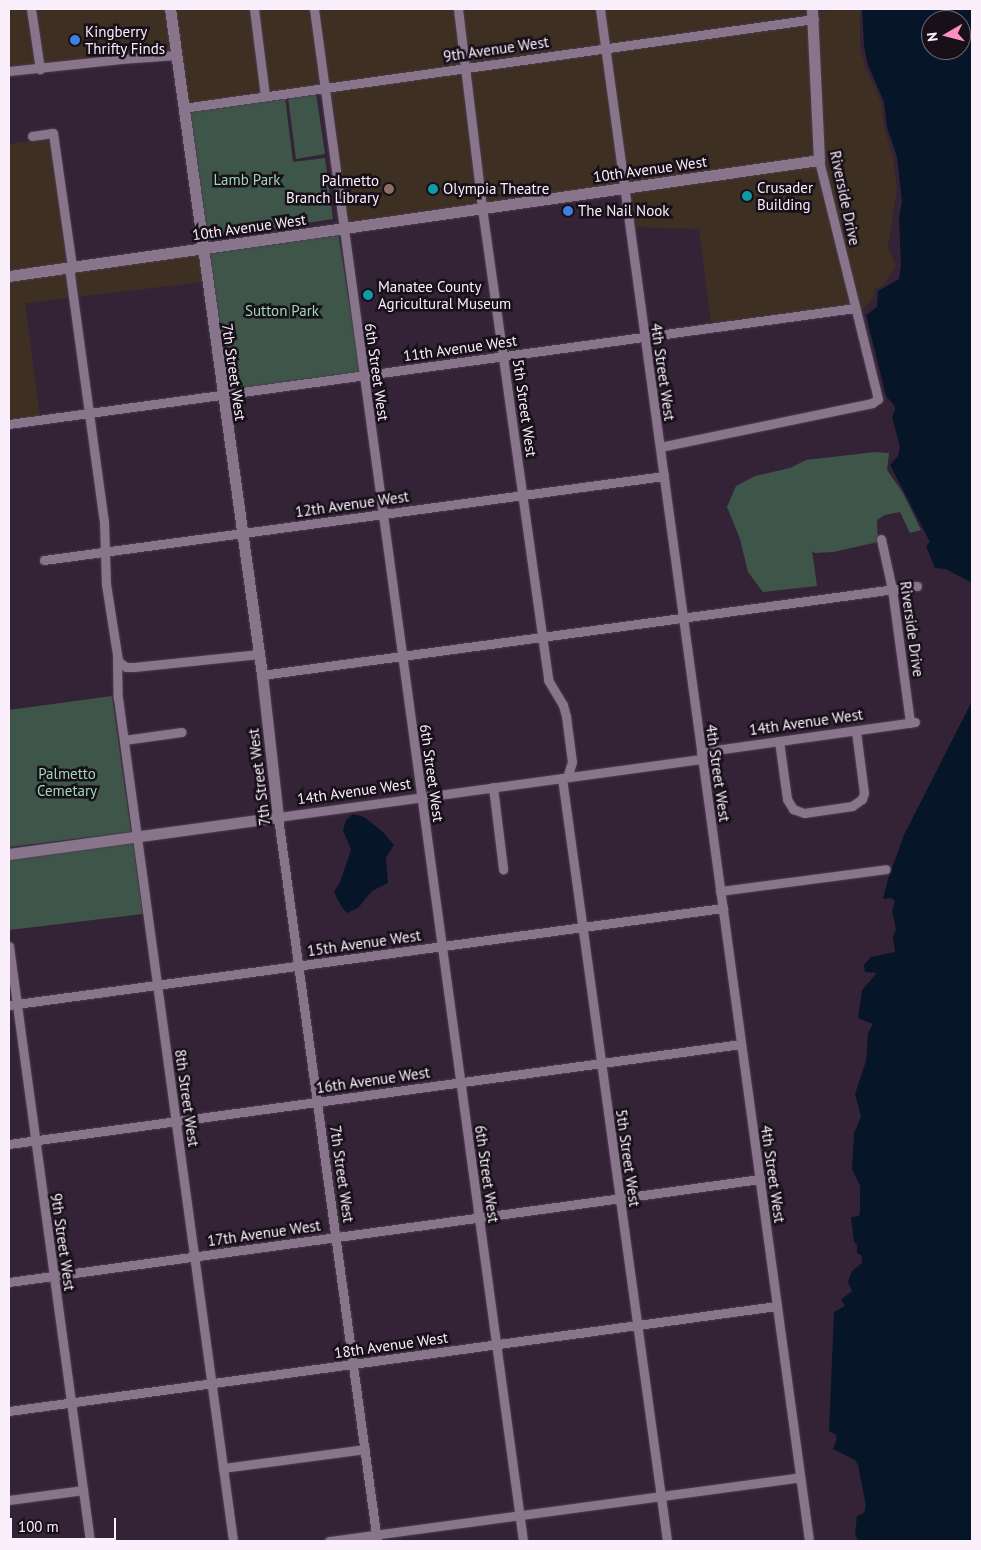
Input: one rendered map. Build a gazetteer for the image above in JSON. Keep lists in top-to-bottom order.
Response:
{
  "streets": {
    "street": [
      "9th Avenue West",
      "10th Avenue West",
      "Riverside Drive",
      "11th Avenue West",
      "7th Street West",
      "6th Street West",
      "4th Street West",
      "5th Street West",
      "12th Avenue West",
      "14th Avenue West",
      "15th Avenue West",
      "16th Avenue West",
      "8th Street West",
      "17th Avenue West",
      "9th Street West",
      "18th Avenue West"
    ]
  },
  "crossings": [
    ["9th Avenue West", "Riverside Drive"],
    ["9th Avenue West", "7th Street West"],
    ["9th Avenue West", "6th Street West"],
    ["9th Avenue West", "4th Street West"],
    ["9th Avenue West", "5th Street West"],
    ["10th Avenue West", "Riverside Drive"],
    ["10th Avenue West", "7th Street West"],
    ["10th Avenue West", "6th Street West"],
    ["10th Avenue West", "4th Street West"],
    ["10th Avenue West", "5th Street West"],
    ["10th Avenue West", "8th Street West"],
    ["Riverside Drive", "11th Avenue West"],
    ["Riverside Drive", "4th Street West"],
    ["Riverside Drive", "14th Avenue West"],
    ["11th Avenue West", "7th Street West"],
    ["11th Avenue West", "6th Street West"],
    ["11th Avenue West", "4th Street West"],
    ["11th Avenue West", "5th Street West"],
    ["11th Avenue West", "8th Street West"],
    ["7th Street West", "12th Avenue West"],
    ["7th Street West", "14th Avenue West"],
    ["7th Street West", "15th Avenue West"],
    ["7th Street West", "16th Avenue West"],
    ["7th Street West", "17th Avenue West"],
    ["7th Street West", "18th Avenue West"],
    ["6th Street West", "12th Avenue West"],
    ["6th Street West", "14th Avenue West"],
    ["6th Street West", "15th Avenue West"],
    ["6th Street West", "16th Avenue West"],
    ["6th Street West", "17th Avenue West"],
    ["6th Street West", "18th Avenue West"],
    ["4th Street West", "12th Avenue West"],
    ["4th Street West", "14th Avenue West"],
    ["4th Street West", "15th Avenue West"],
    ["4th Street West", "16th Avenue West"],
    ["4th Street West", "17th Avenue West"],
    ["4th Street West", "18th Avenue West"],
    ["5th Street West", "12th Avenue West"],
    ["5th Street West", "14th Avenue West"],
    ["5th Street West", "15th Avenue West"],
    ["5th Street West", "16th Avenue West"],
    ["5th Street West", "17th Avenue West"],
    ["5th Street West", "18th Avenue West"],
    ["12th Avenue West", "8th Street West"],
    ["14th Avenue West", "8th Street West"],
    ["15th Avenue West", "8th Street West"],
    ["15th Avenue West", "9th Street West"],
    ["16th Avenue West", "8th Street West"],
    ["16th Avenue West", "9th Street West"],
    ["8th Street West", "17th Avenue West"],
    ["8th Street West", "18th Avenue West"],
    ["17th Avenue West", "9th Street West"],
    ["9th Street West", "18th Avenue West"]
  ],
  "parks": ["Lamb Park", "Sutton Park", "Palmetto Cemetary"],
  "places": [
    "Kingberry Thrifty Finds",
    "Palmetto Branch Library",
    "Olympia Theatre",
    "Crusader Building",
    "The Nail Nook",
    "Manatee County Agricultural Museum"
  ],
  "scale_bar": "100 m",
  "north": "left"
}
